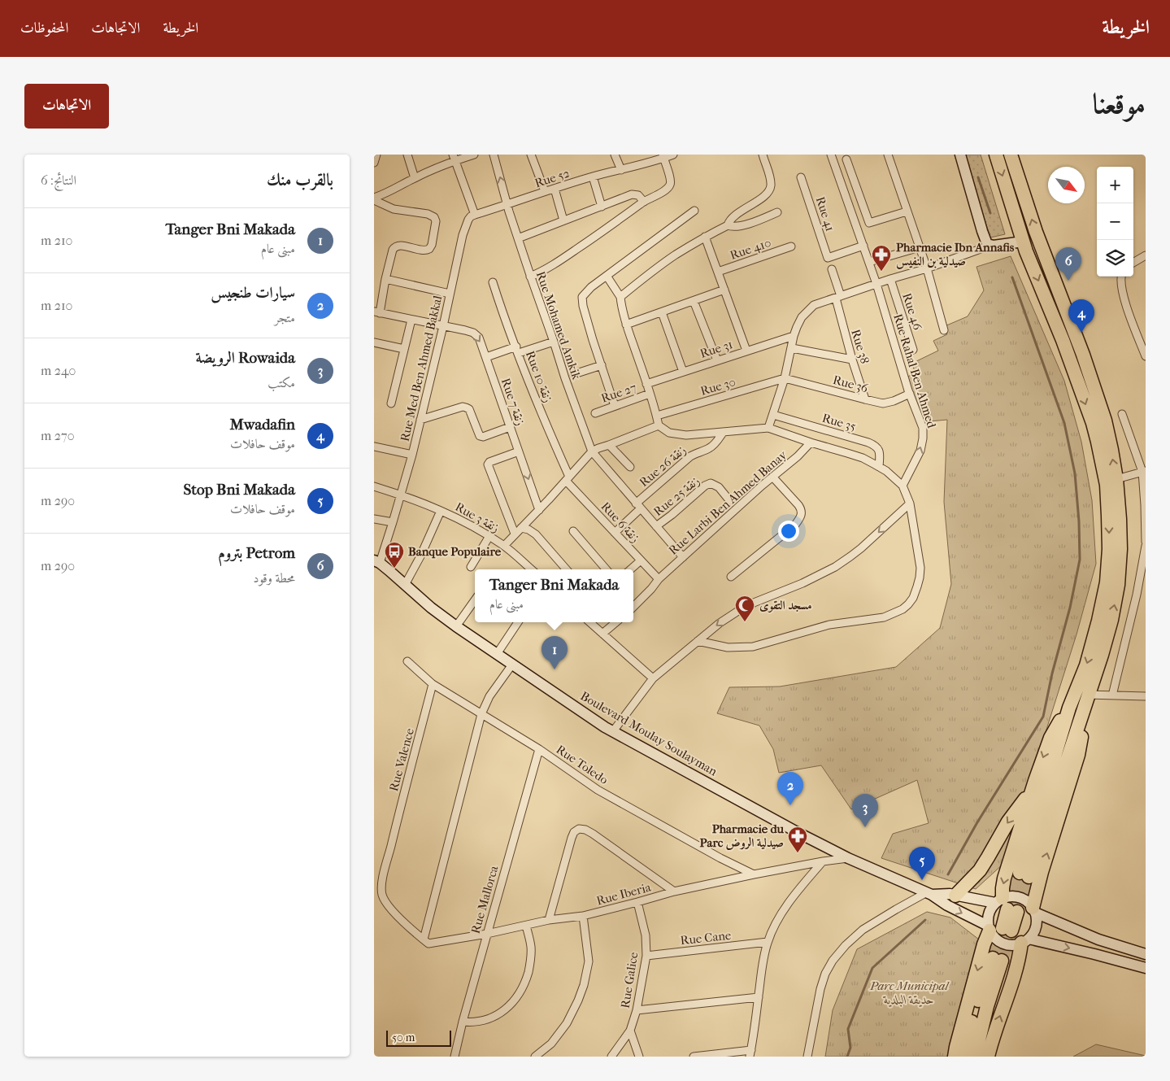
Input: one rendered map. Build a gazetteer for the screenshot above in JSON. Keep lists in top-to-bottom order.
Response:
{
  "streets": {
    "main road": ["Boulevard Moulay Soulayman"],
    "street": [
      "Rue 52",
      "Rue 41",
      "Rue 410",
      "Rue 46",
      "Rue Mohamed Amkik",
      "Rue 38",
      "Rue 31",
      "Rue Med Ben Ahmed Bakkal",
      "Rue Rahal Ben Ahmed",
      "Rue 10 زنقة",
      "Rue 36",
      "Rue 30",
      "Rue 27",
      "Rue 7 زنقة",
      "Rue 35",
      "Rue 26 زنقة",
      "Rue 25 زنقة",
      "Rue Larbi Ben Ahmed Banay",
      "Rue 3 زنقة",
      "Rue 6 زنقة",
      "Rue Valence",
      "Rue Toledo",
      "Rue Iberia",
      "Rue Mallorca",
      "Rue Cane",
      "Rue Galice"
    ]
  },
  "crossings": [
    ["Rue 52", "Rue Mohamed Amkik"],
    ["Rue 41", "Rue Rahal Ben Ahmed"],
    ["Rue Mohamed Amkik", "Rue 26 زنقة"],
    ["Rue Mohamed Amkik", "Rue 25 زنقة"],
    ["Rue Mohamed Amkik", "Rue Larbi Ben Ahmed Banay"],
    ["Rue 38", "Rue 36"],
    ["Rue Med Ben Ahmed Bakkal", "Rue 7 زنقة"],
    ["Rue Med Ben Ahmed Bakkal", "Rue 3 زنقة"],
    ["Rue Med Ben Ahmed Bakkal", "Boulevard Moulay Soulayman"],
    ["Rue Rahal Ben Ahmed", "Rue 36"],
    ["Rue 10 زنقة", "Rue 6 زنقة"],
    ["Rue 36", "Rue 30"],
    ["Rue 26 زنقة", "Rue 6 زنقة"],
    ["Rue Larbi Ben Ahmed Banay", "Rue 6 زنقة"],
    ["Boulevard Moulay Soulayman", "Rue Iberia"],
    ["Rue Valence", "Rue Toledo"],
    ["Rue Valence", "Rue Iberia"],
    ["Rue Toledo", "Rue Iberia"],
    ["Rue Toledo", "Rue Mallorca"],
    ["Rue Iberia", "Rue Mallorca"],
    ["Rue Iberia", "Rue Galice"],
    ["Rue Cane", "Rue Galice"]
  ],
  "one_way": ["Rue 7 زنقة"],
  "parks": ["Parc Municipal حديقة البلدية"],
  "places": {
    "pharmacy": ["Pharmacie Ibn Annafis صيدلية بن النفيس", "Pharmacie du Parc صيدلية الروض"],
    "bus stop": ["Banque Populaire"],
    "mosque": ["مسجد التقوى"]
  },
  "scale_bar": "50 m",
  "north": "bottom right",
  "page": {
    "header": "الخريطة",
    "nav": ["الخريطة", "الاتجاهات", "المحفوظات"],
    "title": "موقعنا",
    "buttons": "الاتجاهات",
    "heading": ["بالقرب منك", "النتائج: 6"],
    "map_buttons": ["+", "−"],
    "list": [
      {
        "mark": "1",
        "name": "Tanger Bni Makada",
        "note": "مبنى عام",
        "value": "210 m"
      },
      {
        "mark": "2",
        "name": "سيارات طنجيس",
        "note": "متجر",
        "value": "210 m"
      },
      {
        "mark": "3",
        "name": "Rowaida الرويضة",
        "note": "مكتب",
        "value": "240 m"
      },
      {
        "mark": "4",
        "name": "Mwadafin",
        "note": "موقف حافلات",
        "value": "270 m"
      },
      {
        "mark": "5",
        "name": "Stop Bni Makada",
        "note": "موقف حافلات",
        "value": "290 m"
      },
      {
        "mark": "6",
        "name": "Petrom بتروم",
        "note": "محطة وقود",
        "value": "290 m"
      }
    ],
    "pins": [
      "6",
      "4",
      "1",
      "2",
      "3",
      "5"
    ],
    "popup": ["Tanger Bni Makada", "مبنى عام"],
    "scale": "50 m"
  }
}
